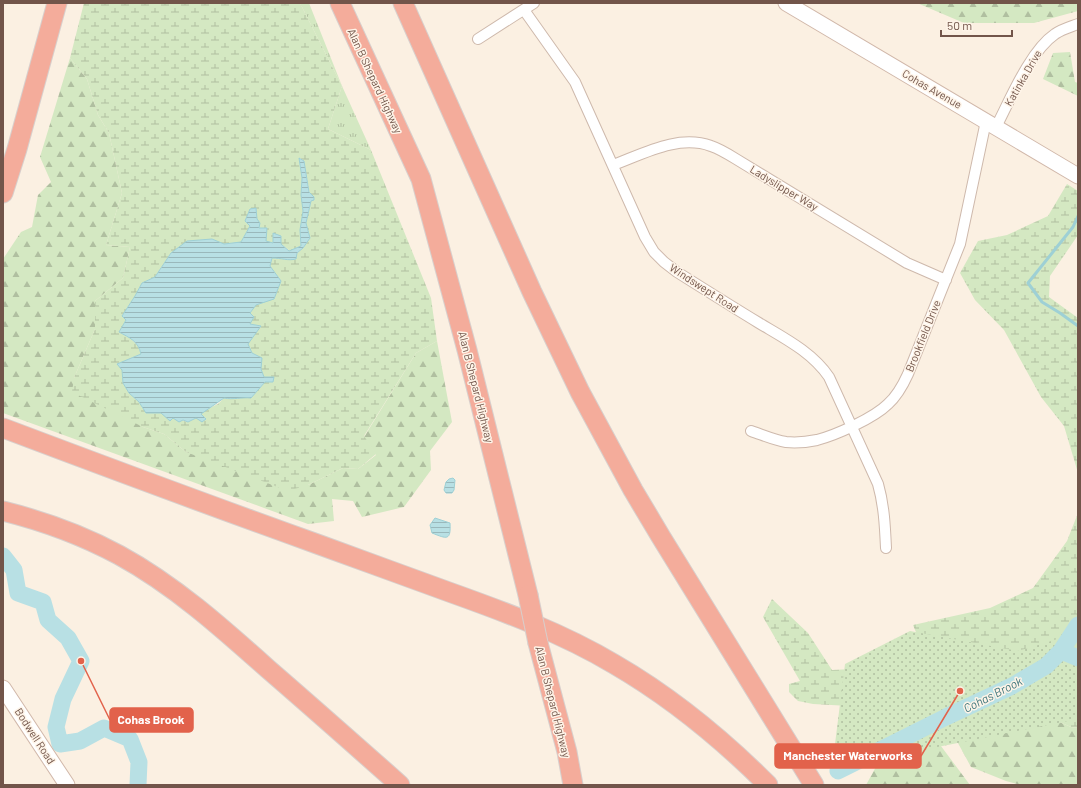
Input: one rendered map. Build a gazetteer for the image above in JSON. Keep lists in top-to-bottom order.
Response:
{
  "streets": {
    "highway": ["Alan B Shepard Highway"],
    "street": [
      "Katinka Drive",
      "Cohas Avenue",
      "Ladyslipper Way",
      "Windswept Road",
      "Brookfield Drive",
      "Bodwell Road"
    ]
  },
  "crossings": [
    ["Katinka Drive", "Cohas Avenue"],
    ["Katinka Drive", "Brookfield Drive"],
    ["Cohas Avenue", "Brookfield Drive"],
    ["Ladyslipper Way", "Windswept Road"],
    ["Ladyslipper Way", "Brookfield Drive"],
    ["Windswept Road", "Brookfield Drive"]
  ],
  "water": ["Cohas Brook"],
  "places": ["Cohas Brook", "Manchester Waterworks"],
  "scale_bar": "50 m"
}
